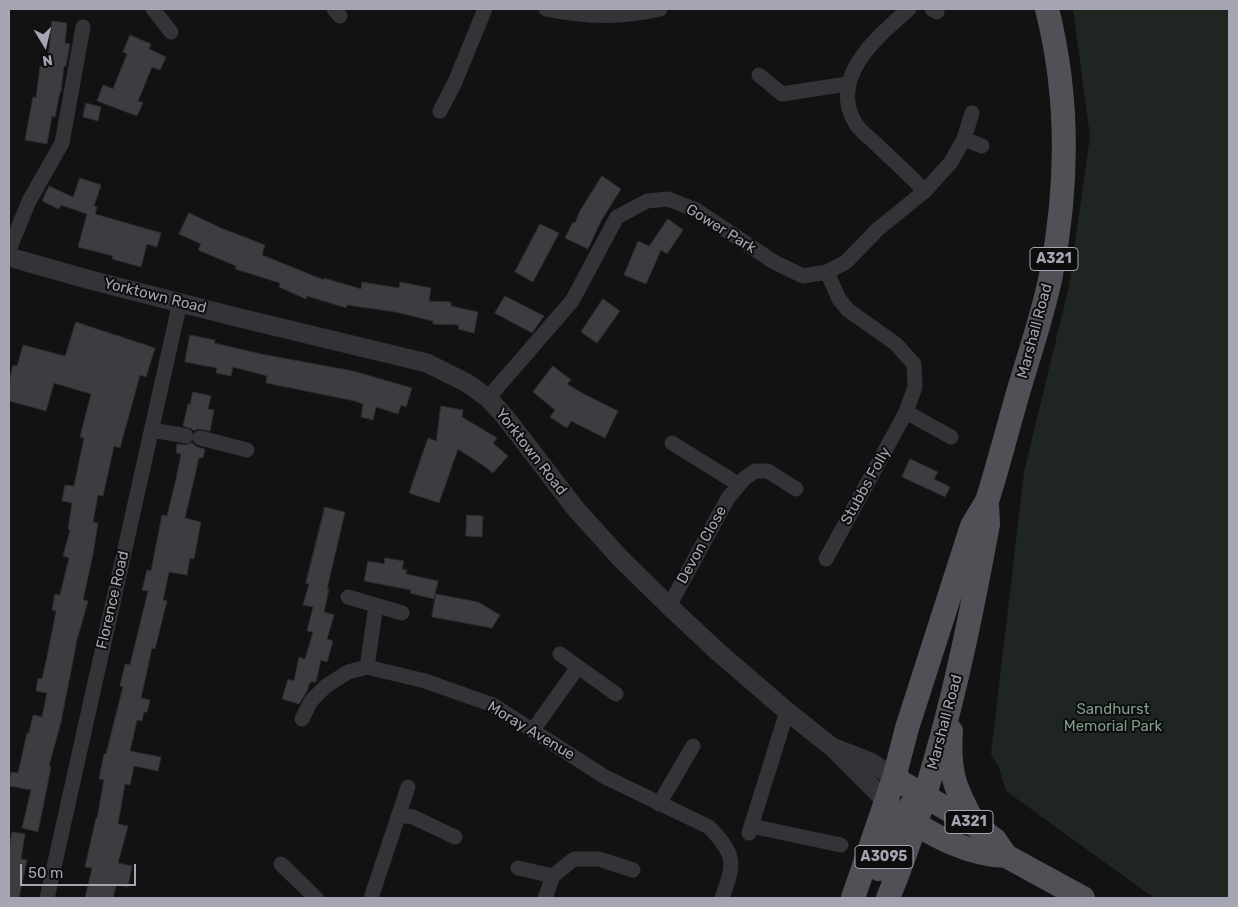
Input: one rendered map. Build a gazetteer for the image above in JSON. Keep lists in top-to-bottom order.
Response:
{
  "streets": {
    "main road": [
      "A321",
      "Yorktown Road",
      "Marshall Road",
      "A3095"
    ],
    "street": [
      "Gower Park",
      "Stubbs Folly",
      "Devon Close",
      "Florence Road",
      "Moray Avenue"
    ]
  },
  "crossings": [
    ["Gower Park", "Yorktown Road"],
    ["Gower Park", "Stubbs Folly"],
    ["A321", "Yorktown Road"],
    ["A321", "Marshall Road"],
    ["A321", "A3095"],
    ["Yorktown Road", "Marshall Road"],
    ["Yorktown Road", "Devon Close"],
    ["Yorktown Road", "Florence Road"],
    ["Yorktown Road", "A3095"],
    ["Marshall Road", "A3095"]
  ],
  "parks": ["Sandhurst Memorial Park"],
  "scale_bar": "50 m",
  "north": "bottom"
}
